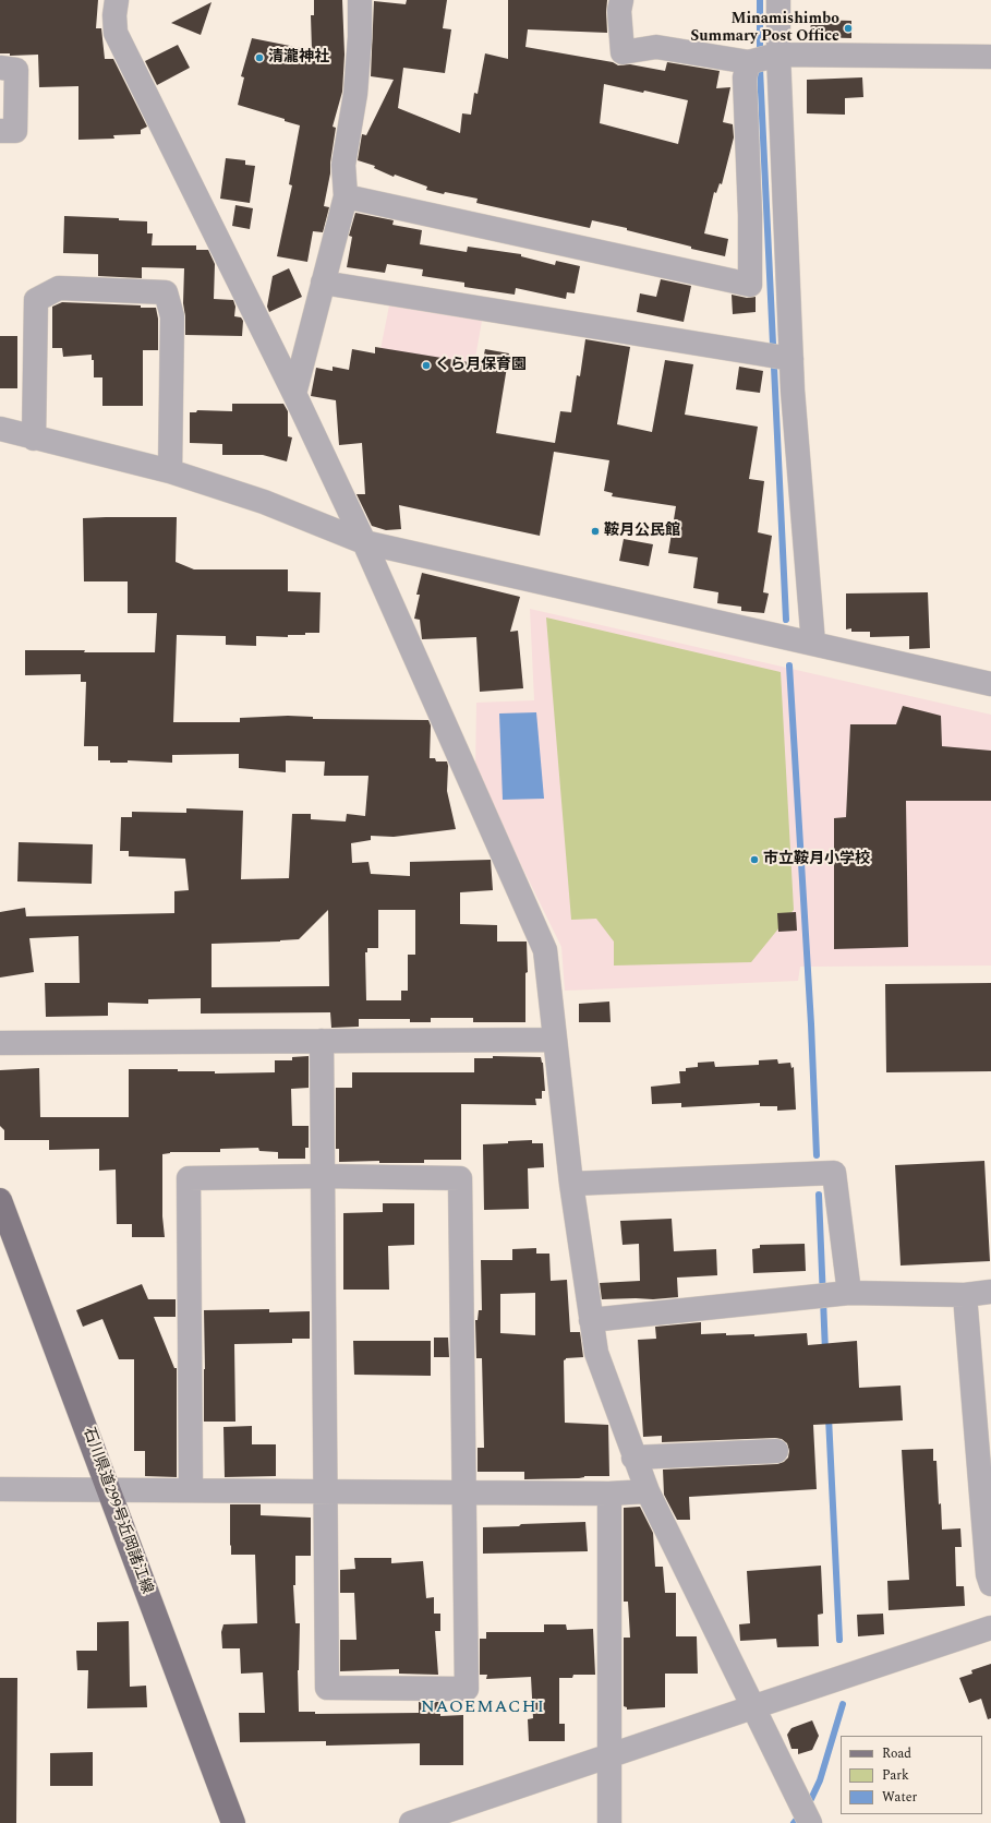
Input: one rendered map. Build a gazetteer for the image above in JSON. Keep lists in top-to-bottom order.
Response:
{
  "streets": {
    "main road": ["石川県道299号近岡諸江線"]
  },
  "districts": ["NAOEMACHI"],
  "places": [
    "Minamishimbo Summary Post Office",
    "清瀧神社",
    "くら月保育園",
    "鞍月公民館",
    "市立鞍月小学校"
  ],
  "legend": ["Road", "Park", "Water"]
}
